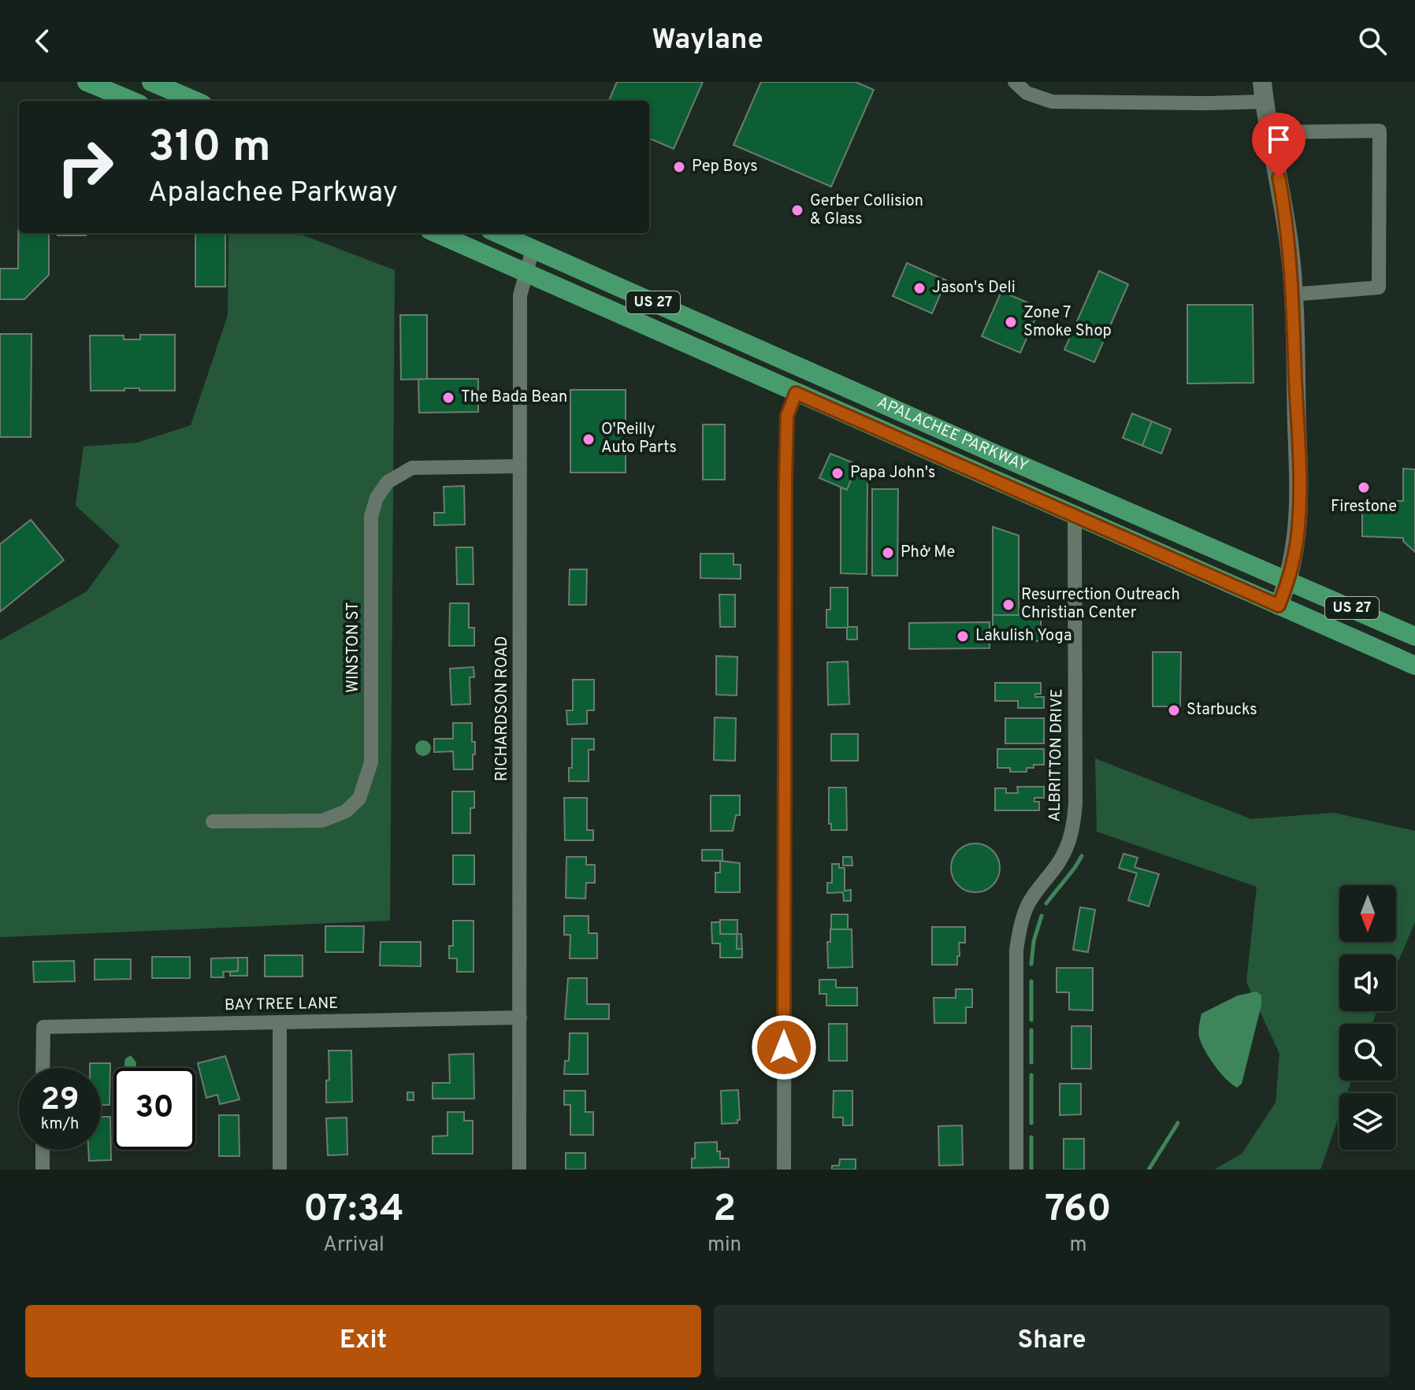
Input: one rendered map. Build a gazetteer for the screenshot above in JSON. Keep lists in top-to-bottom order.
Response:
{
  "streets": {
    "main road": ["US 27", "APALACHEE PARKWAY"],
    "street": [
      "WINSTON ST",
      "RICHARDSON ROAD",
      "ALBRITTON DRIVE",
      "BAY TREE LANE"
    ]
  },
  "crossings": [
    ["APALACHEE PARKWAY", "RICHARDSON ROAD"],
    ["APALACHEE PARKWAY", "ALBRITTON DRIVE"],
    ["WINSTON ST", "RICHARDSON ROAD"],
    ["RICHARDSON ROAD", "BAY TREE LANE"]
  ],
  "places": [
    "Pep Boys",
    "Gerber Collision & Glass",
    "Jason's Deli",
    "Zone 7 Smoke Shop",
    "The Bada Bean",
    "O'Reilly Auto Parts",
    "Papa John's",
    "Firestone",
    "Phở Me",
    "Resurrection Outreach Christian Center",
    "Lakulish Yoga",
    "Starbucks"
  ],
  "north": "bottom",
  "page": {
    "header": "Waylane",
    "turn": ["310 m", "Apalachee Parkway"],
    "speed": "29 km/h",
    "limit": "30",
    "eta": [
      "07:34",
      "Arrival",
      "2",
      "min",
      "760",
      "m"
    ],
    "buttons": ["Exit", "Share"]
  }
}
